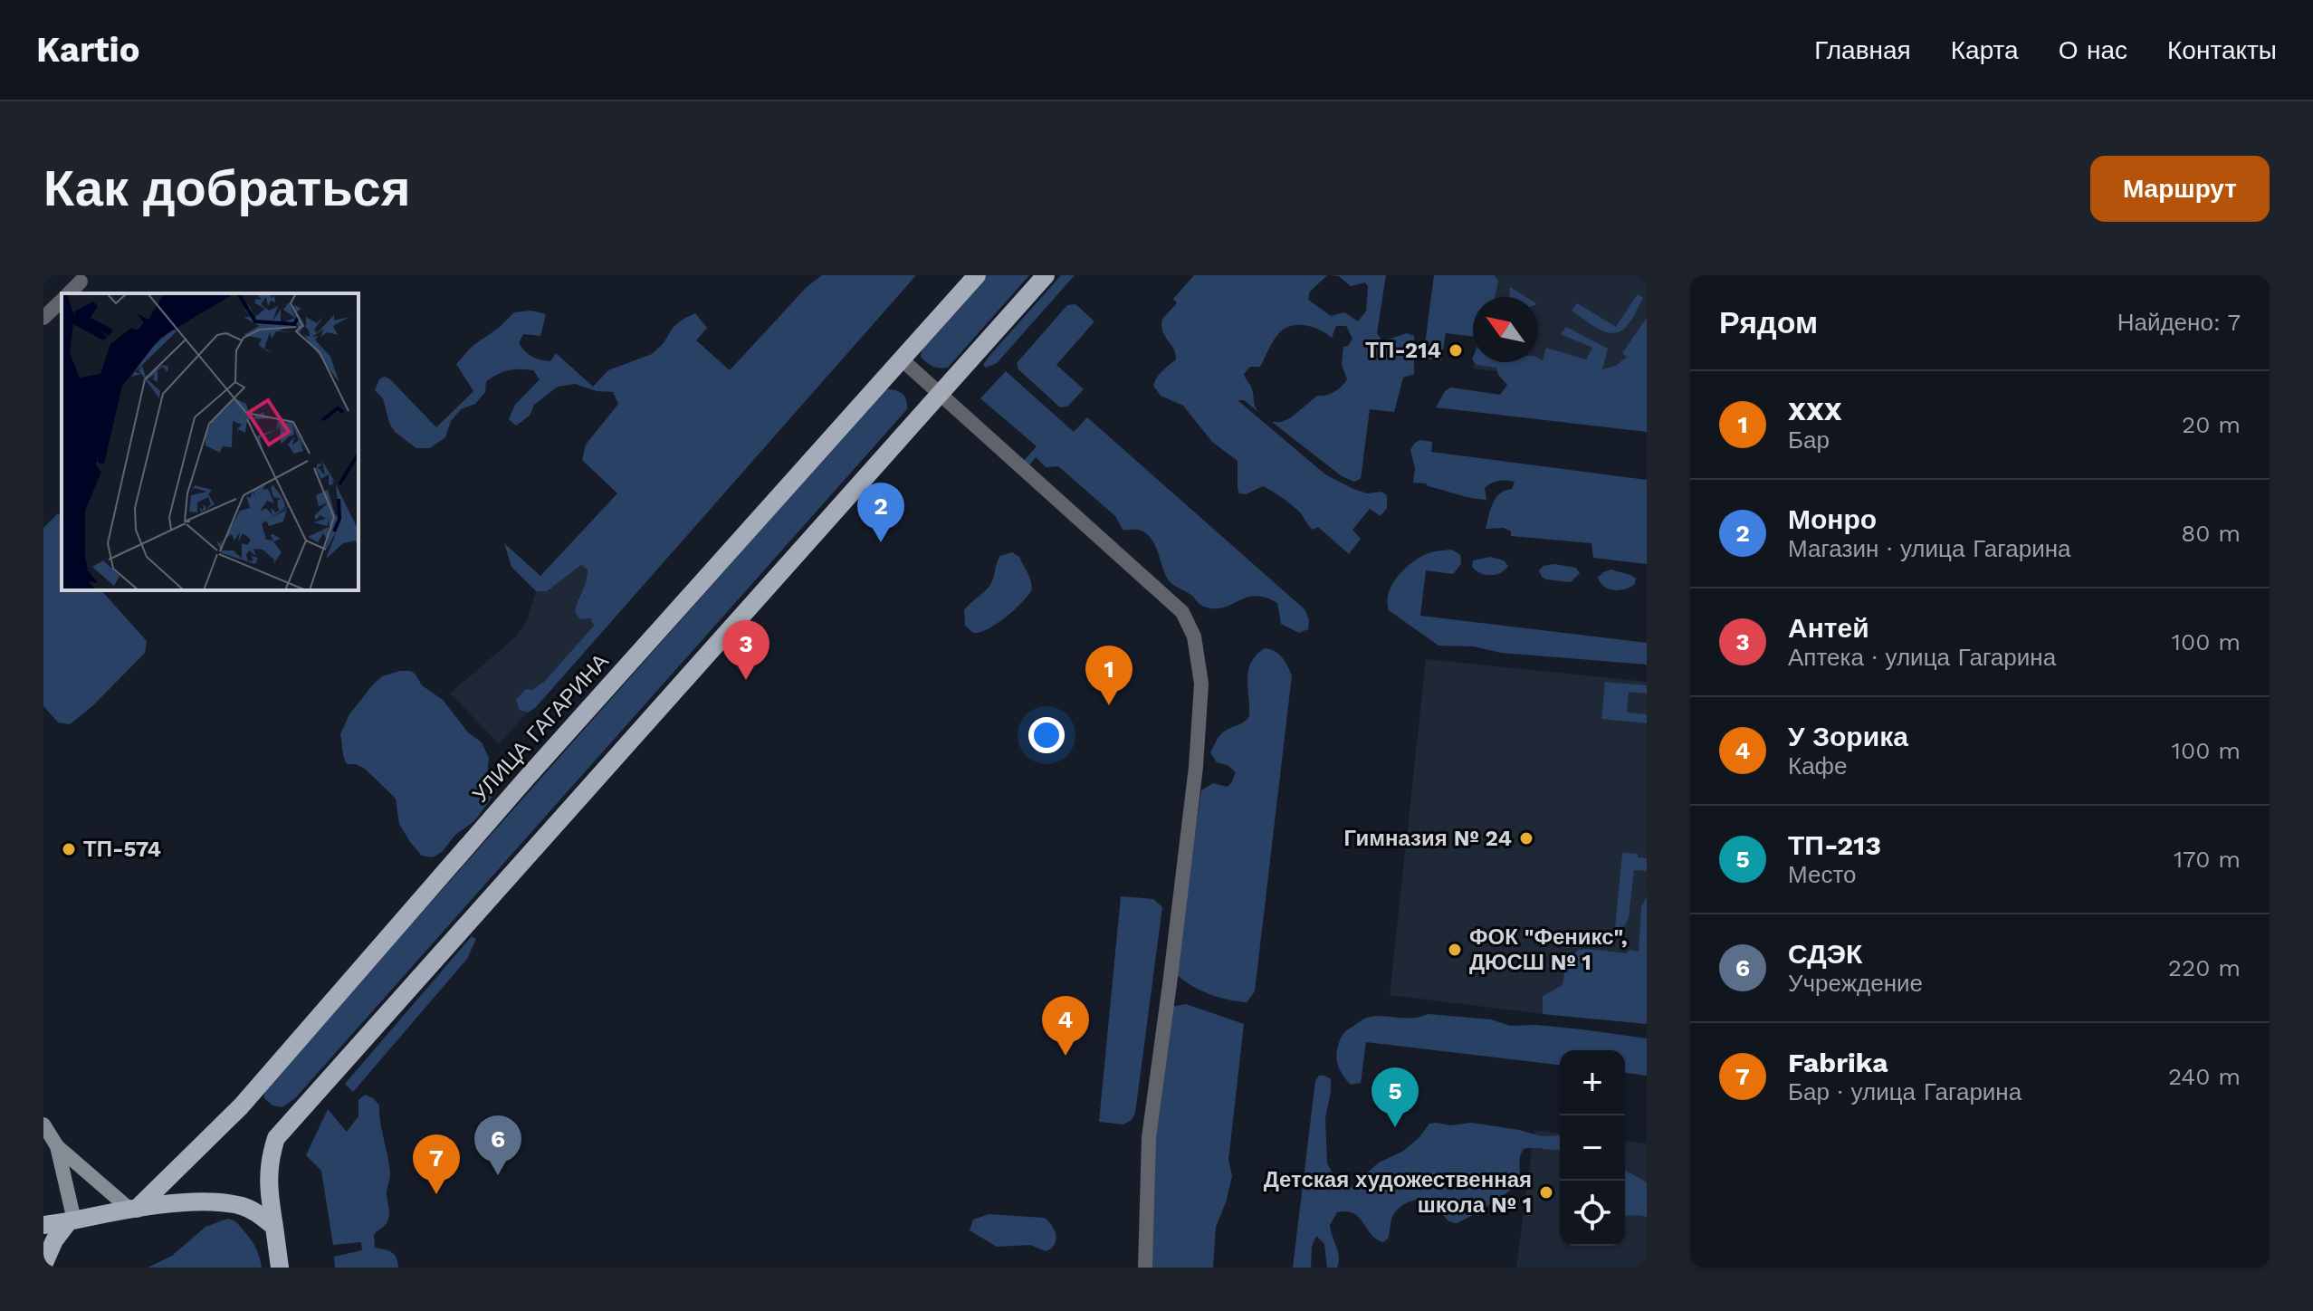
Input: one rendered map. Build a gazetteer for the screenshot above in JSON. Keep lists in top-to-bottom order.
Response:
{
  "streets": {
    "main road": ["УЛИЦА ГАГАРИНА"]
  },
  "places": [
    "ТП-214",
    "Гимназия № 24",
    "ТП-574",
    "ФОК \"Феникс\", ДЮСШ № 1",
    "Детская художественная школа № 1"
  ],
  "north": "top left",
  "page": {
    "header": "Kartio",
    "nav": [
      "Главная",
      "Карта",
      "О нас",
      "Контакты"
    ],
    "buttons": "Маршрут",
    "title": "Как добраться",
    "heading": ["Рядом", "Найдено: 7"],
    "list": [
      {
        "mark": "1",
        "name": "XXX",
        "note": "Бар",
        "value": "20 m"
      },
      {
        "mark": "2",
        "name": "Монро",
        "note": "Магазин · улица Гагарина",
        "value": "80 m"
      },
      {
        "mark": "3",
        "name": "Антей",
        "note": "Аптека · улица Гагарина",
        "value": "100 m"
      },
      {
        "mark": "4",
        "name": "У Зорика",
        "note": "Кафе",
        "value": "100 m"
      },
      {
        "mark": "5",
        "name": "ТП-213",
        "note": "Место",
        "value": "170 m"
      },
      {
        "mark": "6",
        "name": "СДЭК",
        "note": "Учреждение",
        "value": "220 m"
      },
      {
        "mark": "7",
        "name": "Fabrika",
        "note": "Бар · улица Гагарина",
        "value": "240 m"
      }
    ],
    "pins": [
      "2",
      "3",
      "1",
      "4",
      "5",
      "6",
      "7"
    ],
    "map_buttons": ["+", "−"]
  }
}
